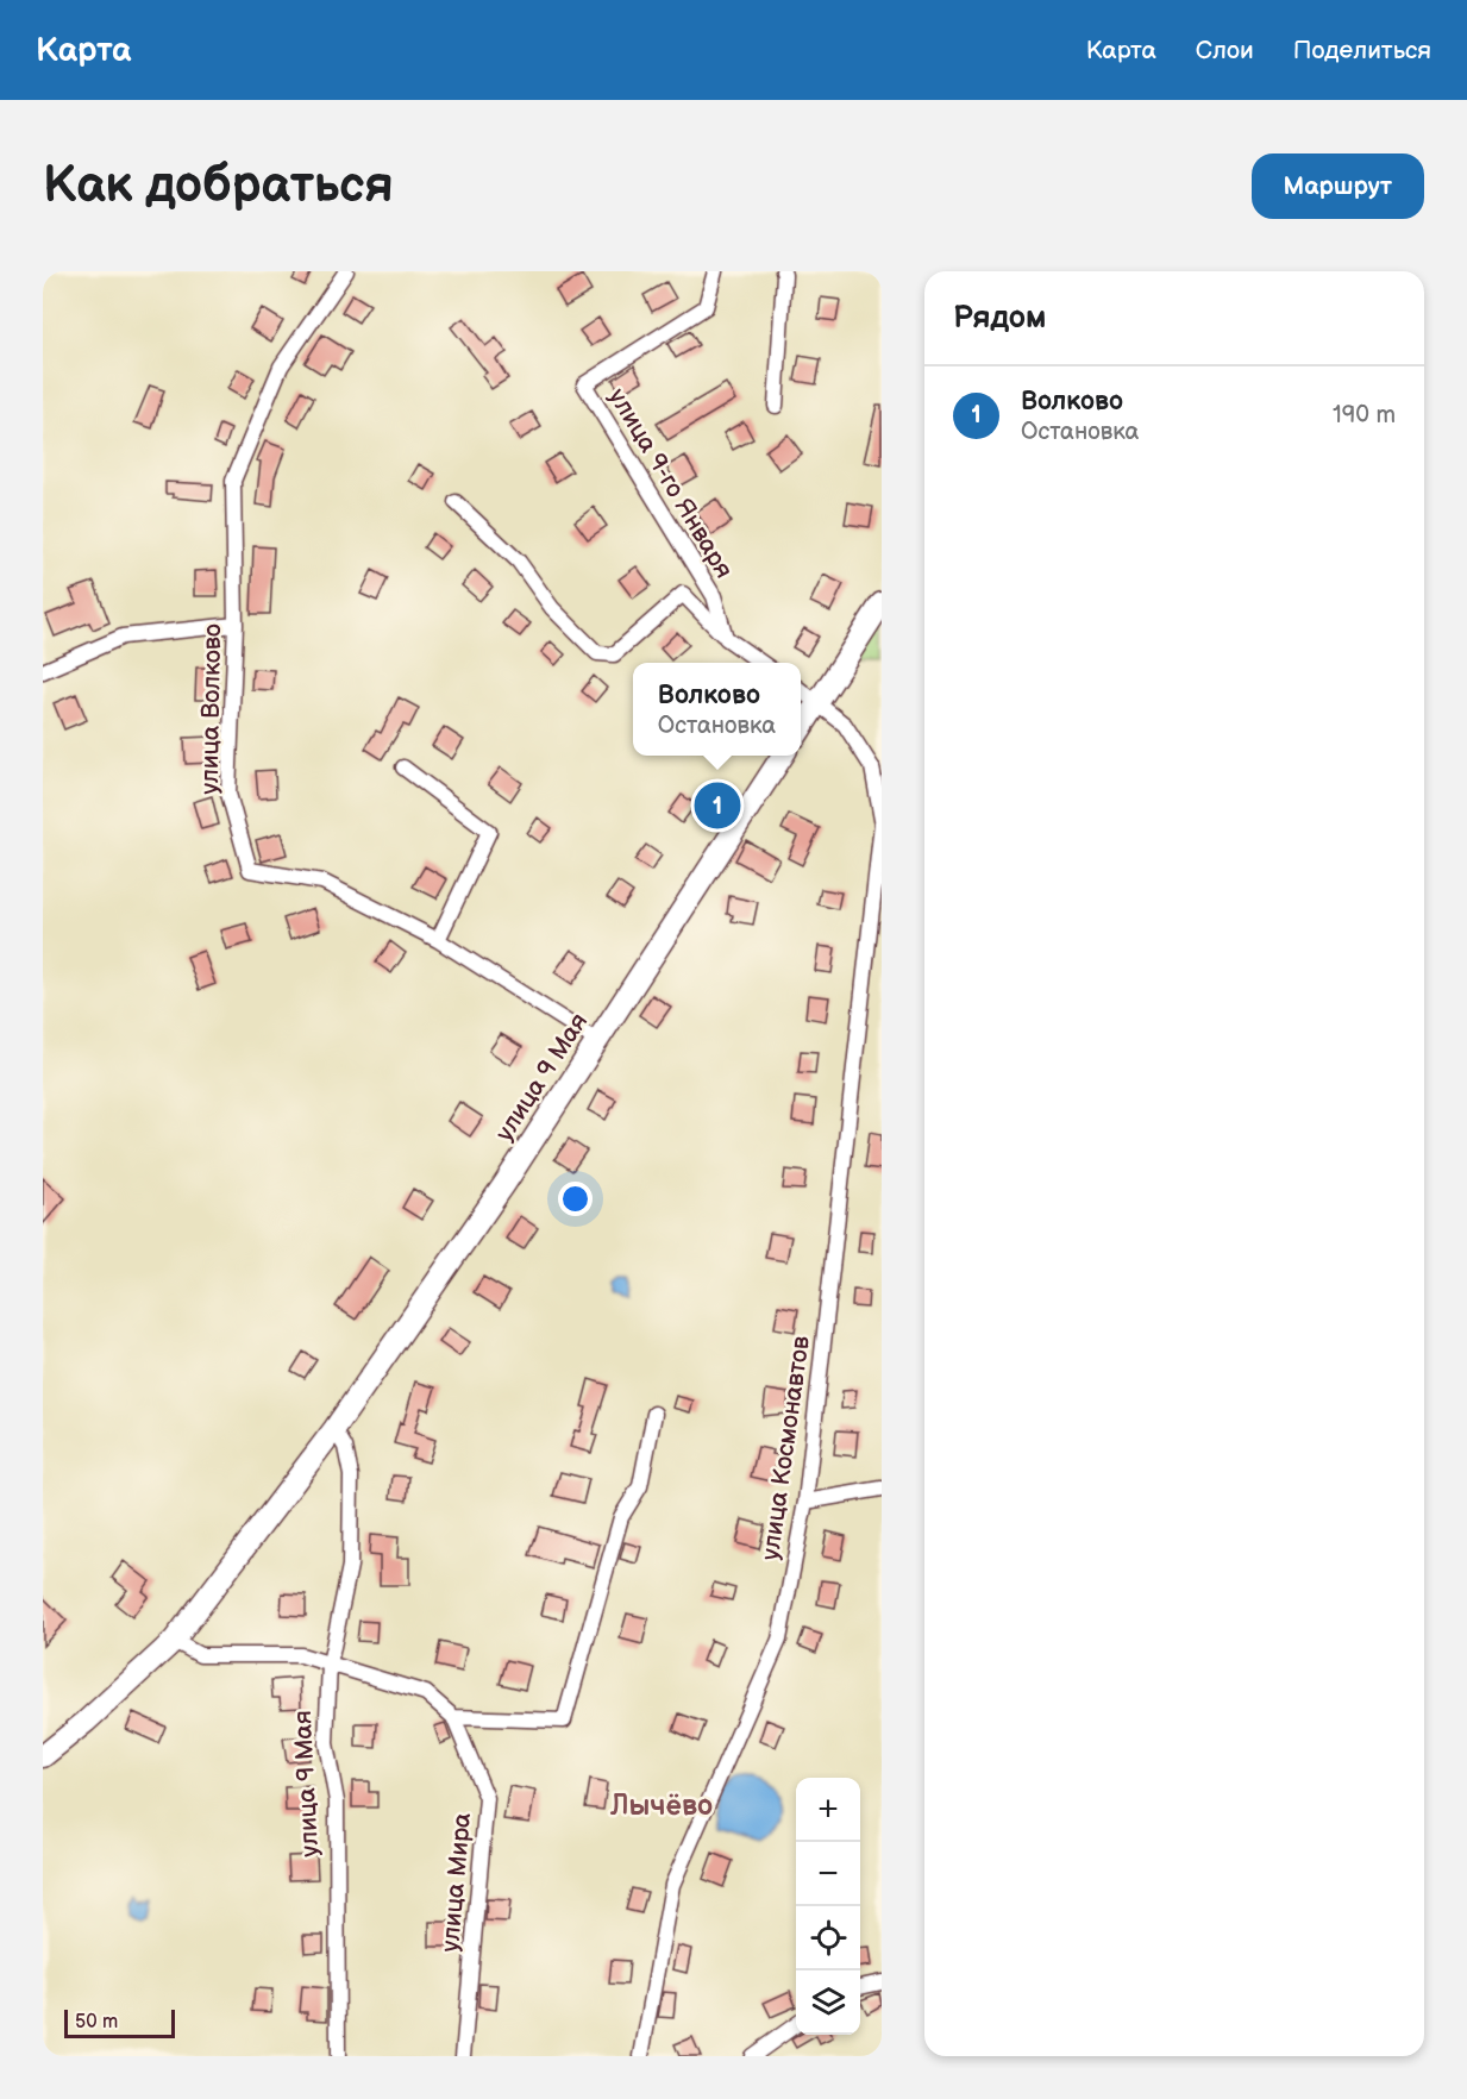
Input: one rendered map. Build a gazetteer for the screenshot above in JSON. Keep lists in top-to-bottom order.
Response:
{
  "streets": {
    "main road": ["улица 9 Мая"],
    "street": [
      "улица 9-го Января",
      "улица Волково",
      "улица Космонавтов",
      "улица Мира"
    ]
  },
  "crossings": [
    ["улица Волково", "улица 9 Мая"],
    ["улица 9 Мая", "улица Мира"]
  ],
  "districts": ["Лычёво"],
  "scale_bar": "50 m",
  "page": {
    "header": "Карта",
    "nav": ["Карта", "Слои", "Поделиться"],
    "buttons": "Маршрут",
    "title": "Как добраться",
    "heading": "Рядом",
    "list": [
      {
        "mark": "1",
        "name": "Волково",
        "note": "Остановка",
        "value": "190 m"
      }
    ],
    "popup": ["Волково", "Остановка"],
    "pins": "1",
    "map_buttons": ["+", "−"],
    "scale": "50 m"
  }
}
